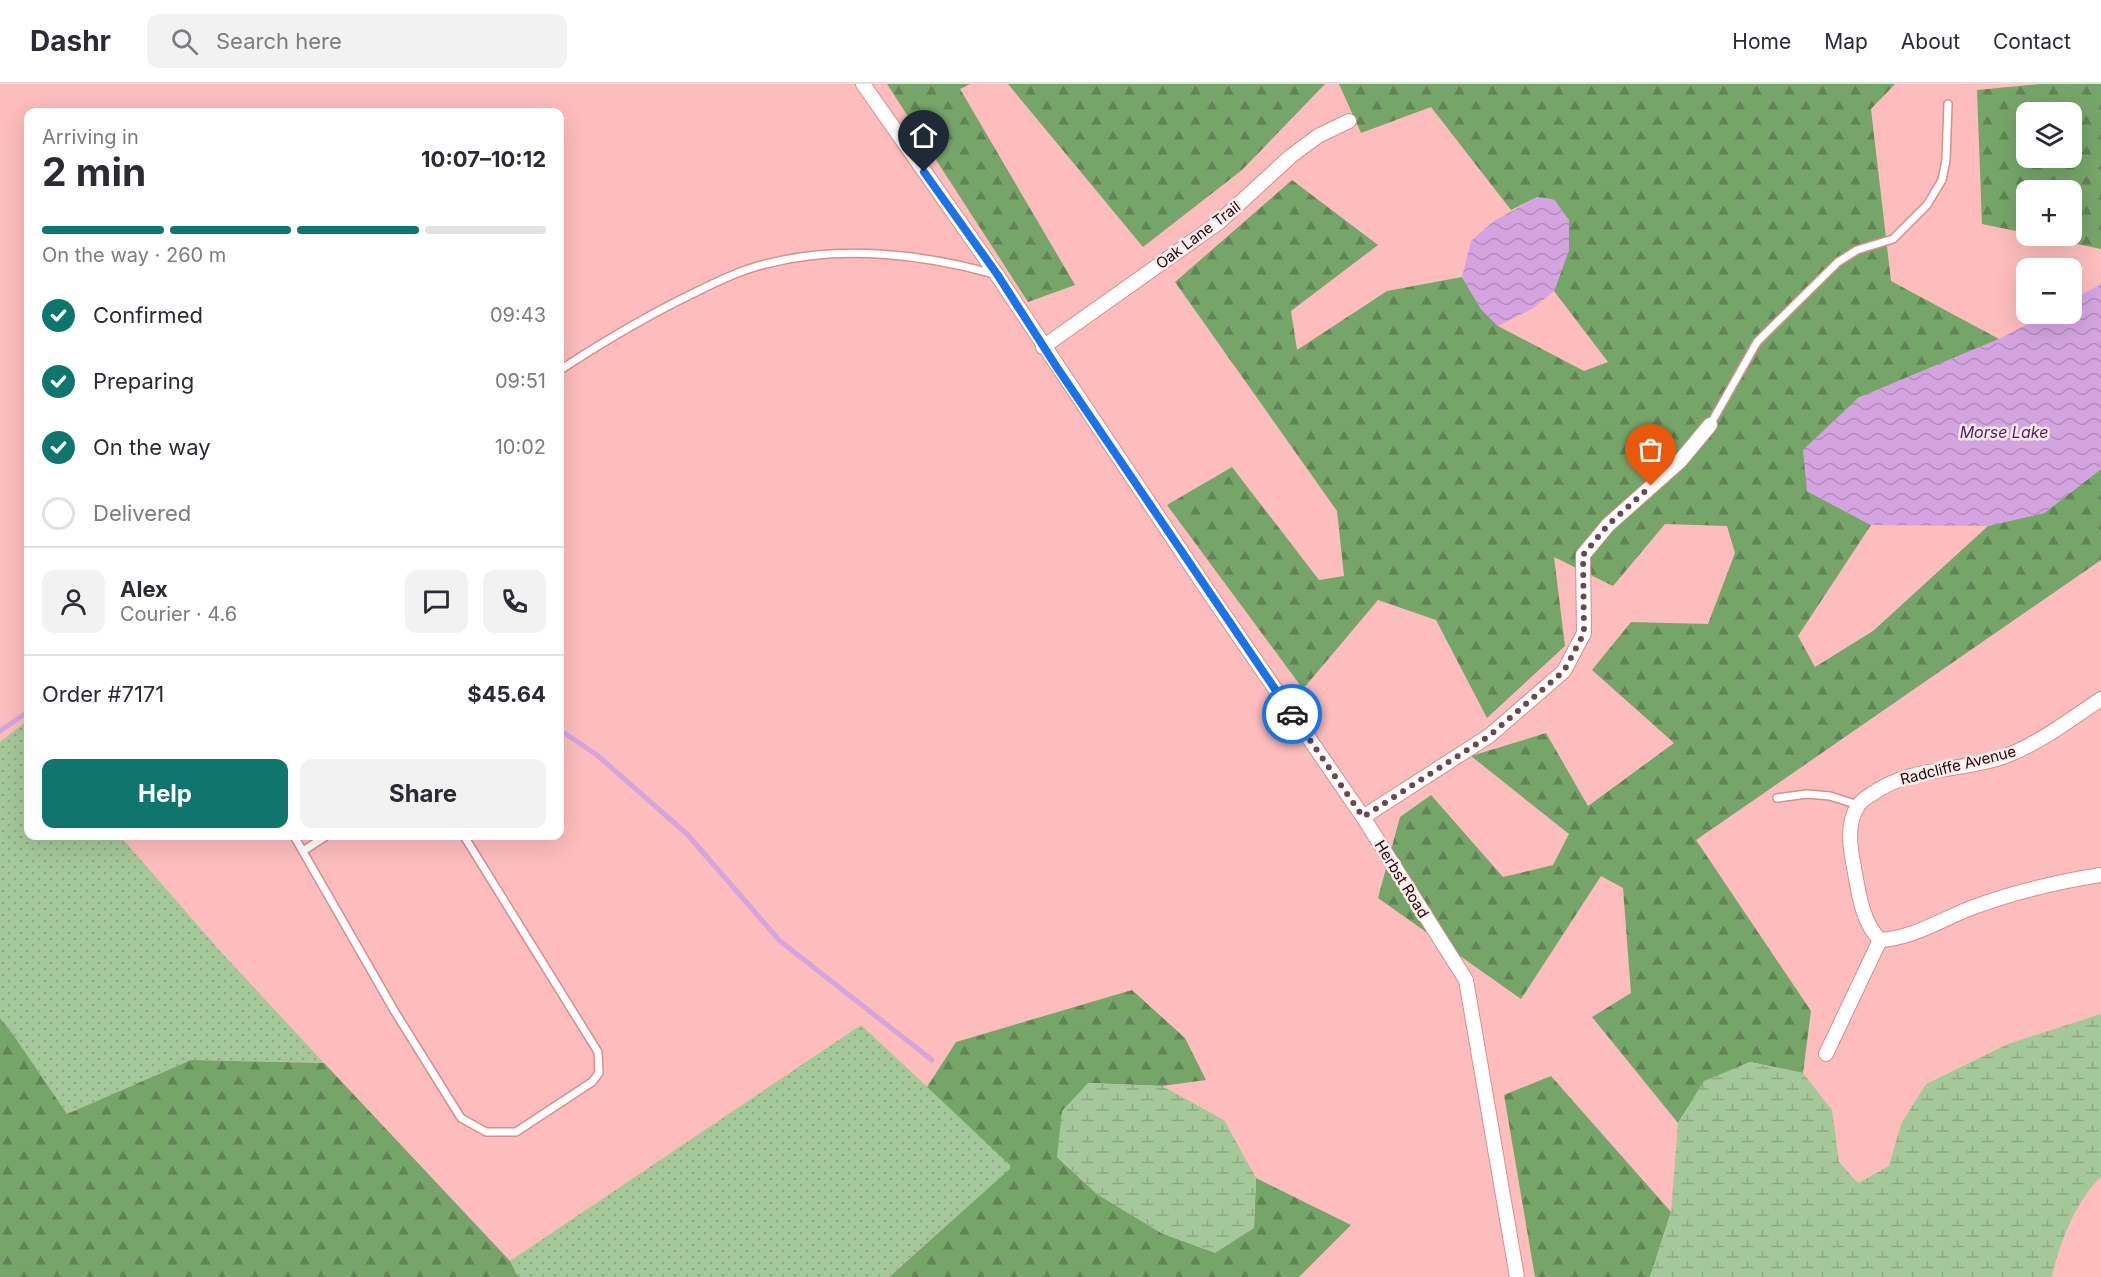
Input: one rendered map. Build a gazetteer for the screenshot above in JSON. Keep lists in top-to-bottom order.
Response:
{
  "streets": {
    "street": ["Oak Lane Trail", "Radcliffe Avenue", "Herbst Road"]
  },
  "crossings": [
    ["Oak Lane Trail", "Herbst Road"]
  ],
  "water": ["Morse Lake"],
  "page": {
    "header": "Dashr",
    "search": "Search here",
    "nav": [
      "Home",
      "Map",
      "About",
      "Contact"
    ],
    "map_buttons": ["+", "−"],
    "heading": ["2 min", "Arriving in", "10:07–10:12"],
    "panel": [
      "Alex",
      "Courier · 4.6",
      "Order #7171",
      "$45.64"
    ],
    "bar": "On the way · 260 m",
    "list": [
      ["Confirmed", "09:43"],
      ["Preparing", "09:51"],
      ["On the way", "10:02"],
      "Delivered"
    ],
    "buttons": ["Help", "Share"]
  }
}
